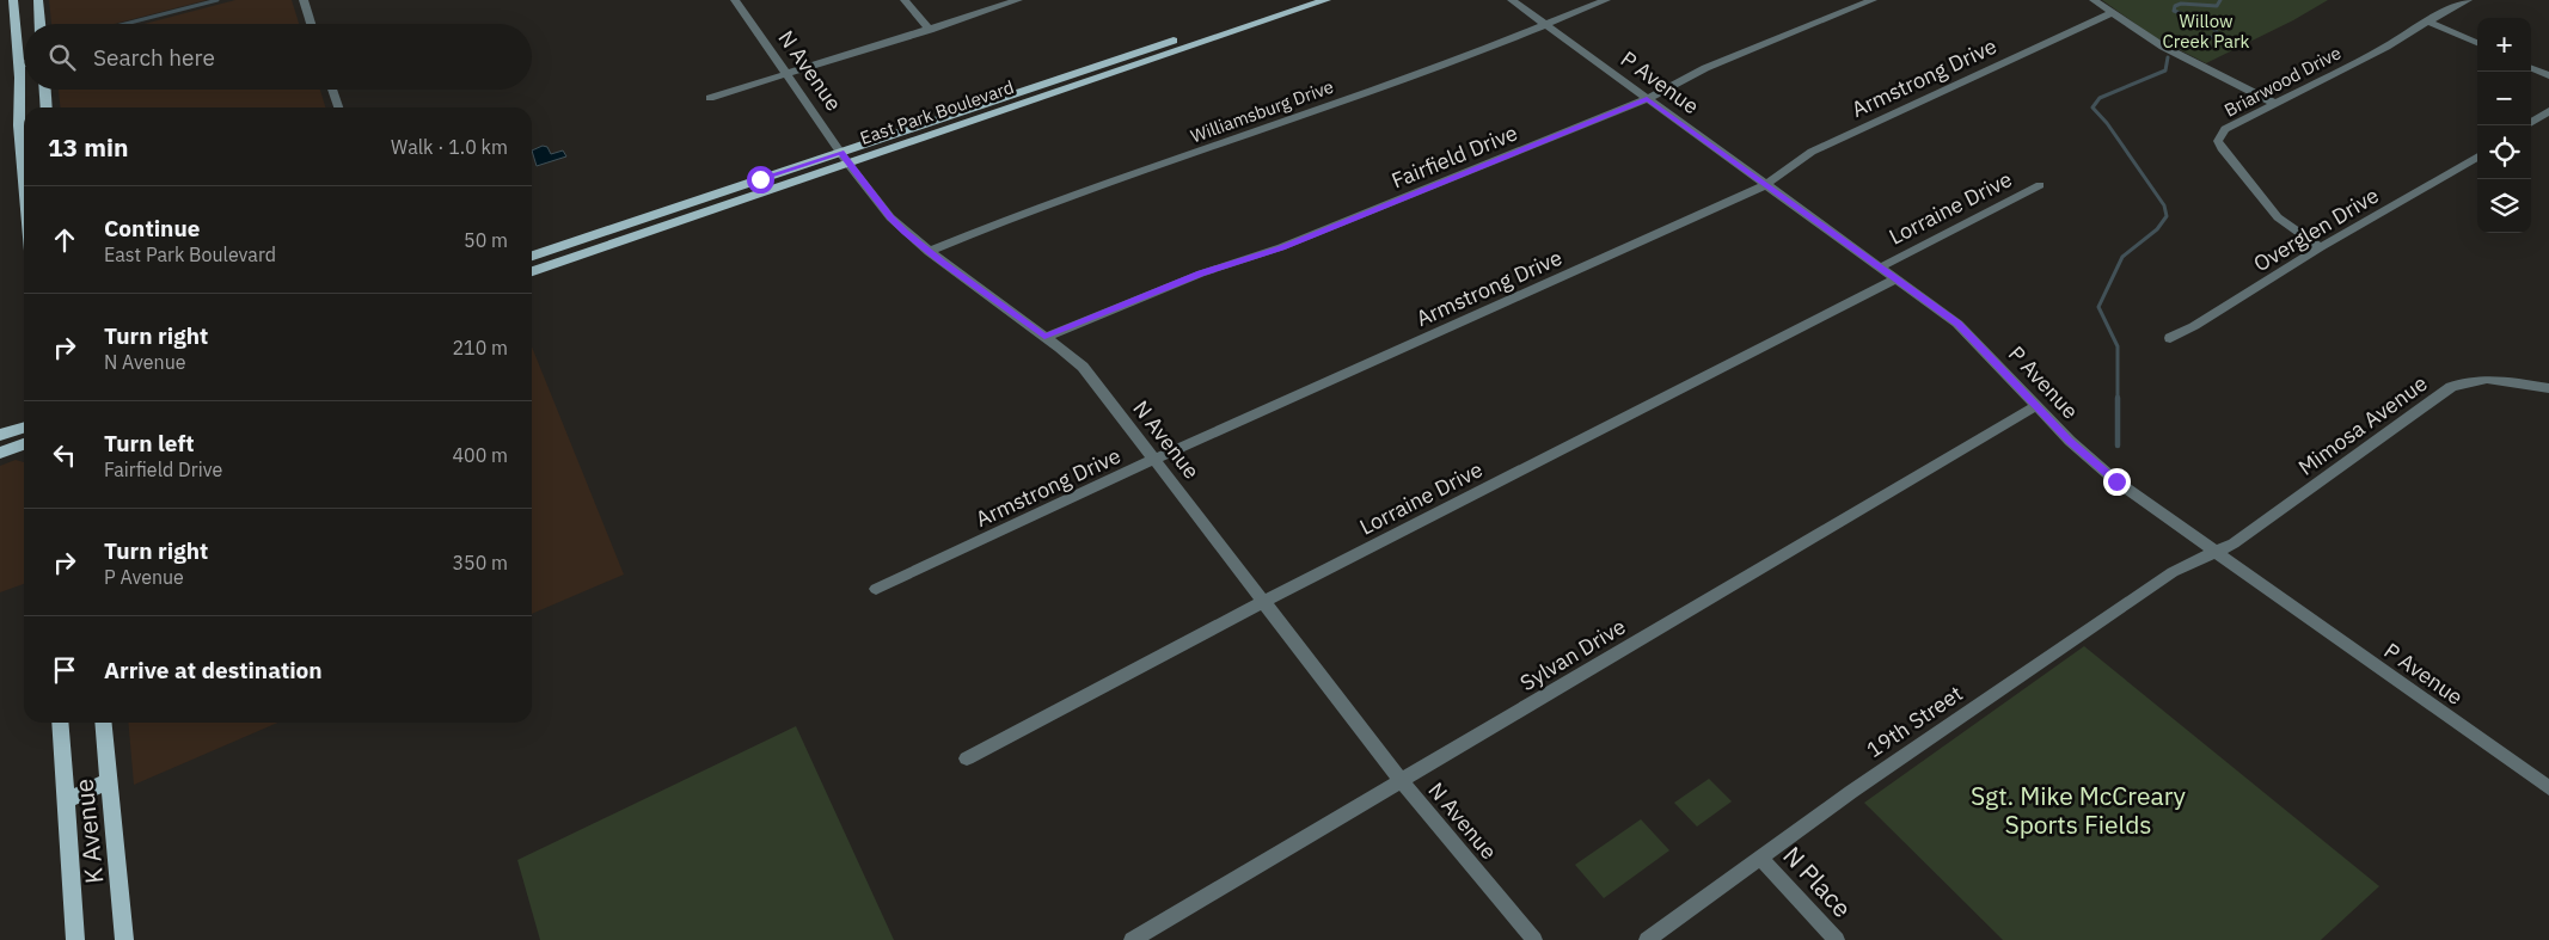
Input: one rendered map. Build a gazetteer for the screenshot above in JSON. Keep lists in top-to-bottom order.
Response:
{
  "streets": {
    "main road": ["East Park Boulevard", "K Avenue"],
    "street": [
      "N Avenue",
      "Armstrong Drive",
      "Briarwood Drive",
      "P Avenue",
      "Williamsburg Drive",
      "Fairfield Drive",
      "Lorraine Drive",
      "Overglen Drive",
      "Mimosa Avenue",
      "Sylvan Drive",
      "19th Street",
      "N Place"
    ]
  },
  "crossings": [
    ["N Avenue", "Armstrong Drive"],
    ["N Avenue", "Williamsburg Drive"],
    ["N Avenue", "East Park Boulevard"],
    ["N Avenue", "Fairfield Drive"],
    ["N Avenue", "Lorraine Drive"],
    ["N Avenue", "Sylvan Drive"],
    ["Armstrong Drive", "P Avenue"],
    ["Briarwood Drive", "Overglen Drive"],
    ["P Avenue", "Williamsburg Drive"],
    ["P Avenue", "Fairfield Drive"],
    ["P Avenue", "Lorraine Drive"],
    ["P Avenue", "Mimosa Avenue"],
    ["P Avenue", "Sylvan Drive"],
    ["P Avenue", "19th Street"],
    ["Mimosa Avenue", "19th Street"],
    ["19th Street", "N Place"]
  ],
  "parks": ["Willow Creek Park", "Sgt. Mike McCreary Sports Fields"],
  "page": {
    "map_buttons": ["+", "−"],
    "search": "Search here",
    "heading": ["13 min", "Walk · 1.0 km"],
    "list": [
      ["Continue", "East Park Boulevard", "50 m"],
      ["Turn right", "N Avenue", "210 m"],
      ["Turn left", "Fairfield Drive", "400 m"],
      ["Turn right", "P Avenue", "350 m"],
      "Arrive at destination"
    ]
  }
}
